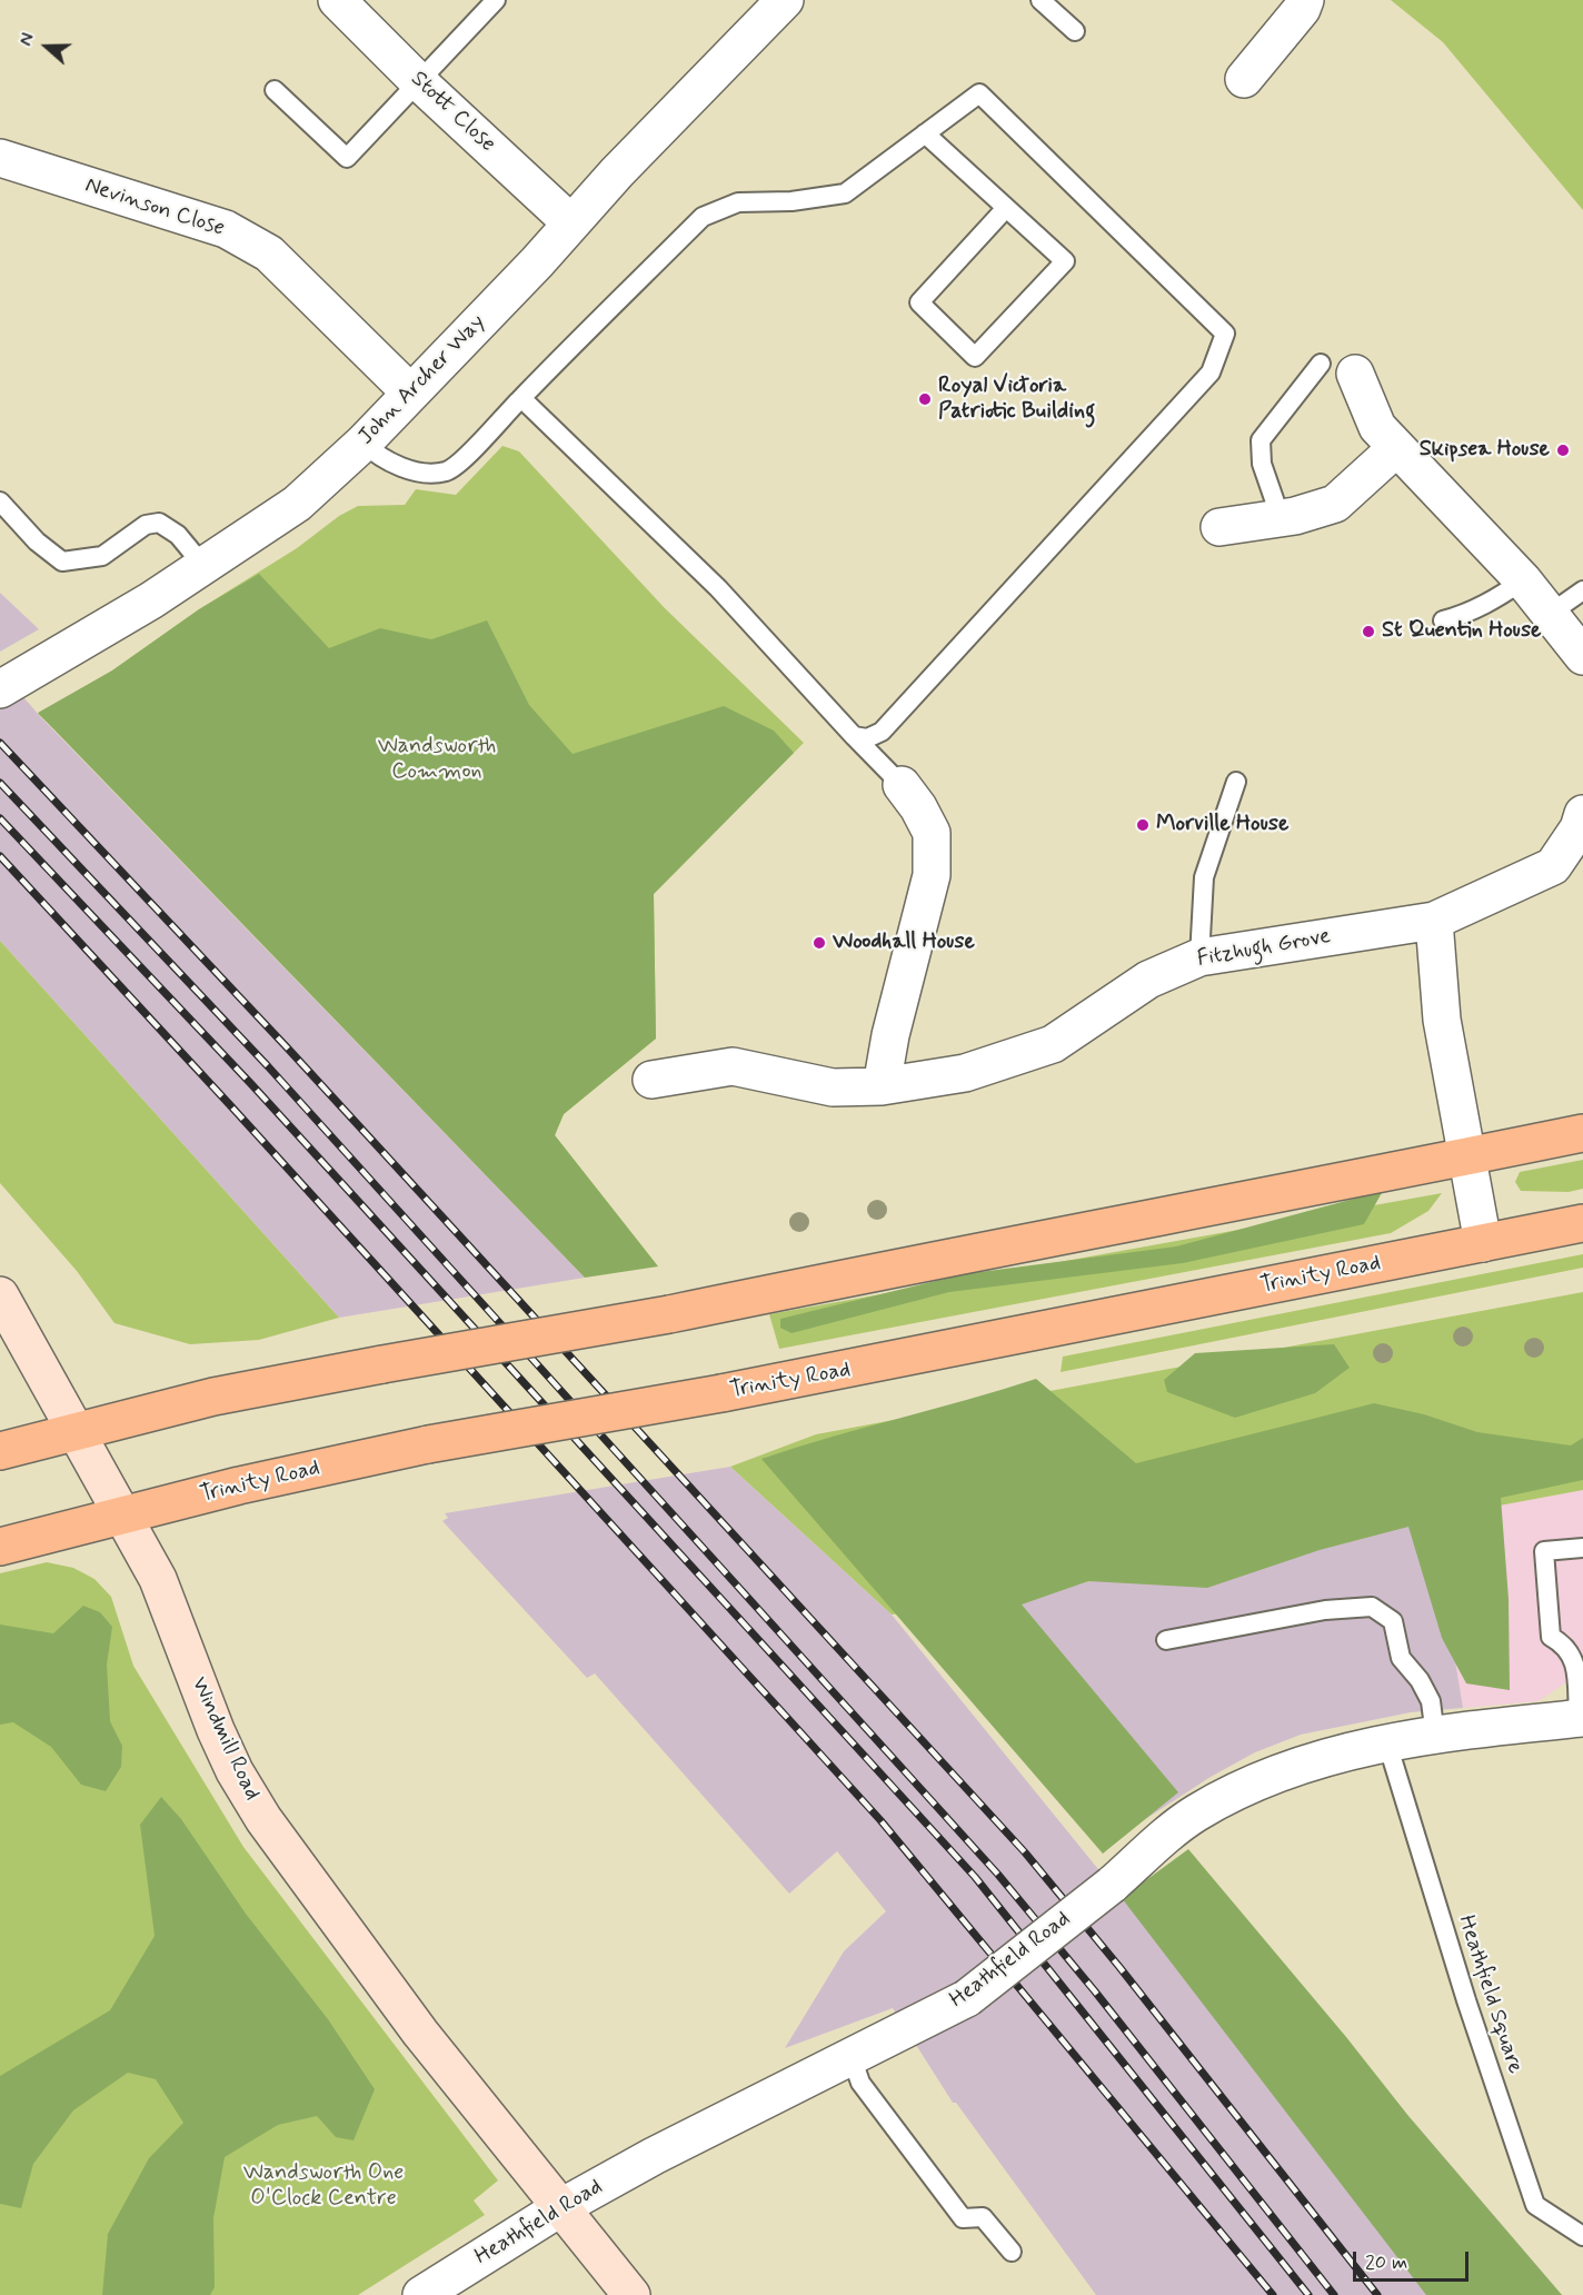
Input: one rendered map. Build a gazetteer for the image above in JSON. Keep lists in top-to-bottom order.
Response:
{
  "streets": {
    "highway": ["Trinity Road"],
    "main road": ["Windmill Road"],
    "street": [
      "Stott Close",
      "Nevinson Close",
      "John Archer Way",
      "Fitzhugh Grove",
      "Heathfield Road"
    ],
    "lane": ["Heathfield Square"]
  },
  "crossings": [
    ["Stott Close", "John Archer Way"],
    ["Nevinson Close", "John Archer Way"],
    ["Trinity Road", "Windmill Road"],
    ["Windmill Road", "Heathfield Road"],
    ["Heathfield Road", "Heathfield Square"]
  ],
  "parks": ["Wandsworth Common", "Wandsworth One O'Clock Centre"],
  "places": [
    "Royal Victoria Patriotic Building",
    "Skipsea House",
    "St Quentin House",
    "Morville House",
    "Woodhall House"
  ],
  "scale_bar": "20 m",
  "north": "left"
}
